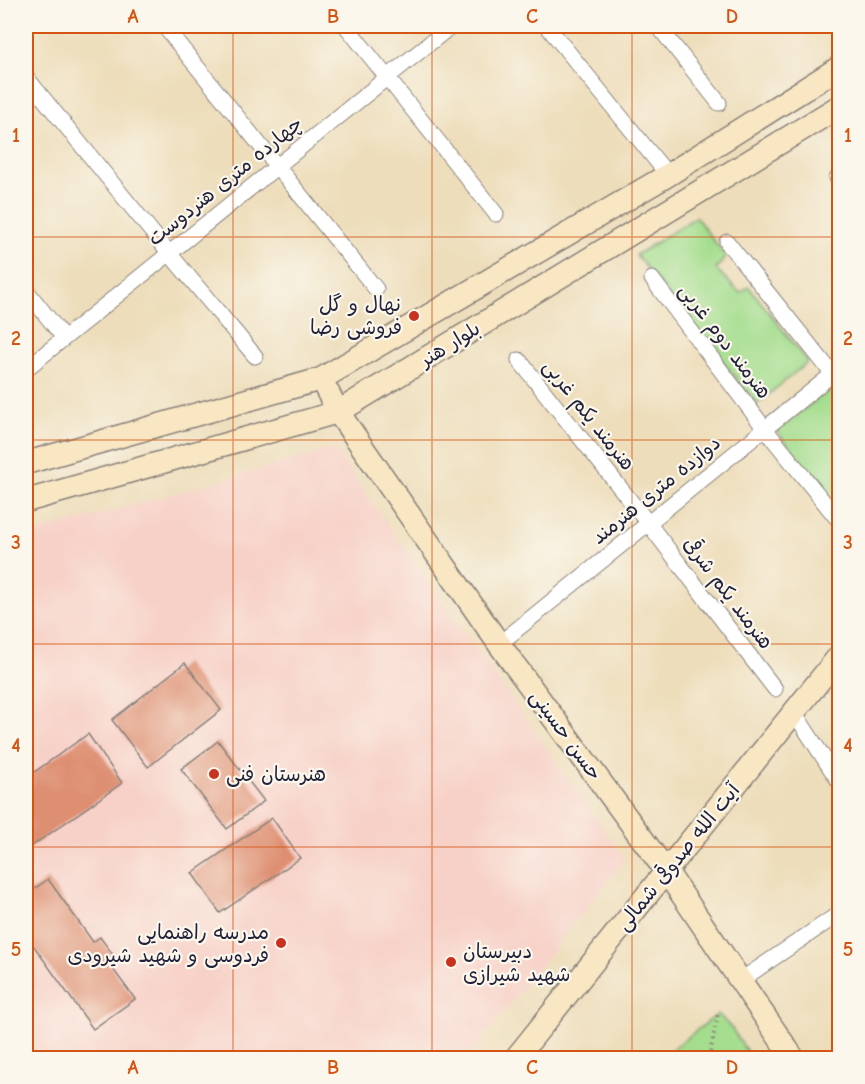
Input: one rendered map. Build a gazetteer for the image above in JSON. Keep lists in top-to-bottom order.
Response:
{
  "streets": {
    "main road": ["بلوار هنر", "حسن حسینی", "آیت الله صدوقی شمالی"],
    "street": [
      "چهارده متری هنردوست",
      "هنرمند دوم غربی",
      "هنرمند یکم غربی",
      "دوازده متری هنرمند",
      "هنرمند یکم شرقی"
    ]
  },
  "crossings": [
    ["هنرمند دوم غربی", "دوازده متری هنرمند"],
    ["بلوار هنر", "حسن حسینی"],
    ["هنرمند یکم غربی", "دوازده متری هنرمند"],
    ["هنرمند یکم غربی", "هنرمند یکم شرقی"],
    ["دوازده متری هنرمند", "هنرمند یکم شرقی"],
    ["دوازده متری هنرمند", "حسن حسینی"],
    ["حسن حسینی", "آیت الله صدوقی شمالی"]
  ],
  "places": [
    "نهال و گل فروشی رضا",
    "هنرستان فنی",
    "مدرسه راهنمایی فردوسی و شهید شیرودی",
    "دبیرستان شهید شیرازی"
  ],
  "grid": {
    "columns": [
      "A",
      "B",
      "C",
      "D"
    ],
    "rows": [
      "1",
      "2",
      "3",
      "4",
      "5"
    ]
  }
}
